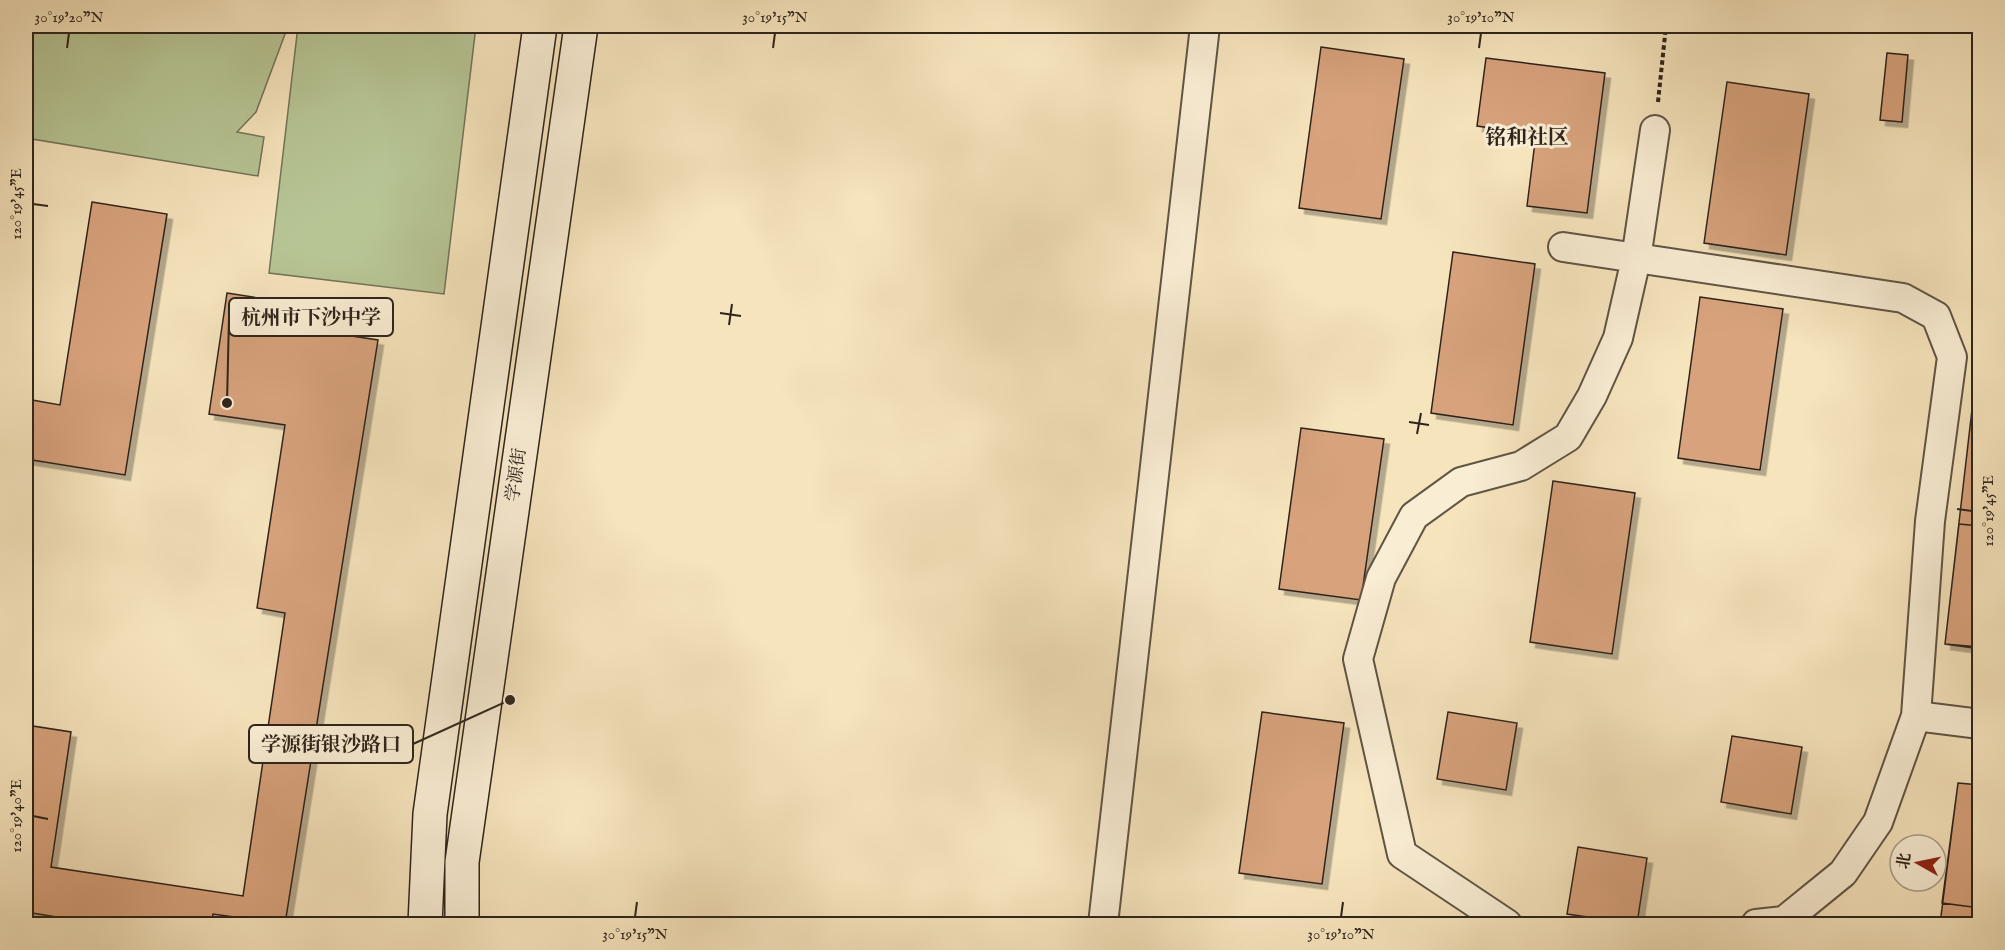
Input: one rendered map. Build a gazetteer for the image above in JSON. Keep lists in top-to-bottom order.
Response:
{
  "streets": {
    "main road": ["学源街"]
  },
  "districts": ["铭和社区"],
  "places": ["杭州市下沙中学", "学源街银沙路口"],
  "north": "left",
  "coordinates": [
    "30°19'20\"N",
    "30°19'15\"N",
    "30°19'10\"N",
    "120°19'45\"E",
    "120°19'40\"E"
  ]
}
